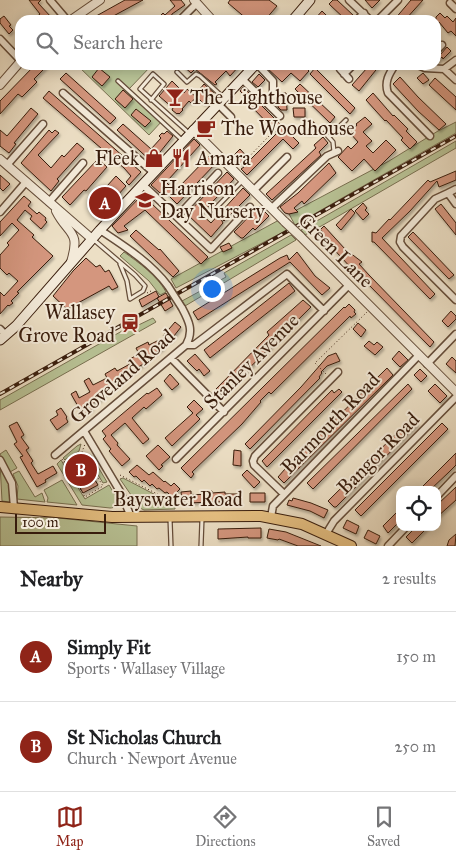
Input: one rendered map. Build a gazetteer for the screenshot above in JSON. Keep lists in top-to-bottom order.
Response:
{
  "streets": {
    "main road": ["Bayswater Road"],
    "street": [
      "Green Lane",
      "Stanley Avenue",
      "Groveland Road",
      "Barmouth Road",
      "Bangor Road"
    ]
  },
  "crossings": [
    ["Green Lane", "Stanley Avenue"],
    ["Green Lane", "Barmouth Road"],
    ["Barmouth Road", "Bayswater Road"],
    ["Bangor Road", "Bayswater Road"]
  ],
  "places": {
    "bar": ["The Lighthouse"],
    "cafe": ["The Woodhouse"],
    "shop": ["Fleek"],
    "restaurant": ["Amara"],
    "school or university": ["Harrison Day Nursery"],
    "station": ["Wallasey Grove Road"]
  },
  "scale_bar": "100 m",
  "page": {
    "search": "Search here",
    "pins": ["A", "B"],
    "scale": "100 m",
    "heading": ["Nearby", "2 results"],
    "list": [
      {
        "mark": "A",
        "name": "Simply Fit",
        "note": "Sports · Wallasey Village",
        "value": "150 m"
      },
      {
        "mark": "B",
        "name": "St Nicholas Church",
        "note": "Church · Newport Avenue",
        "value": "250 m"
      }
    ],
    "nav": ["Map", "Directions", "Saved"]
  }
}
